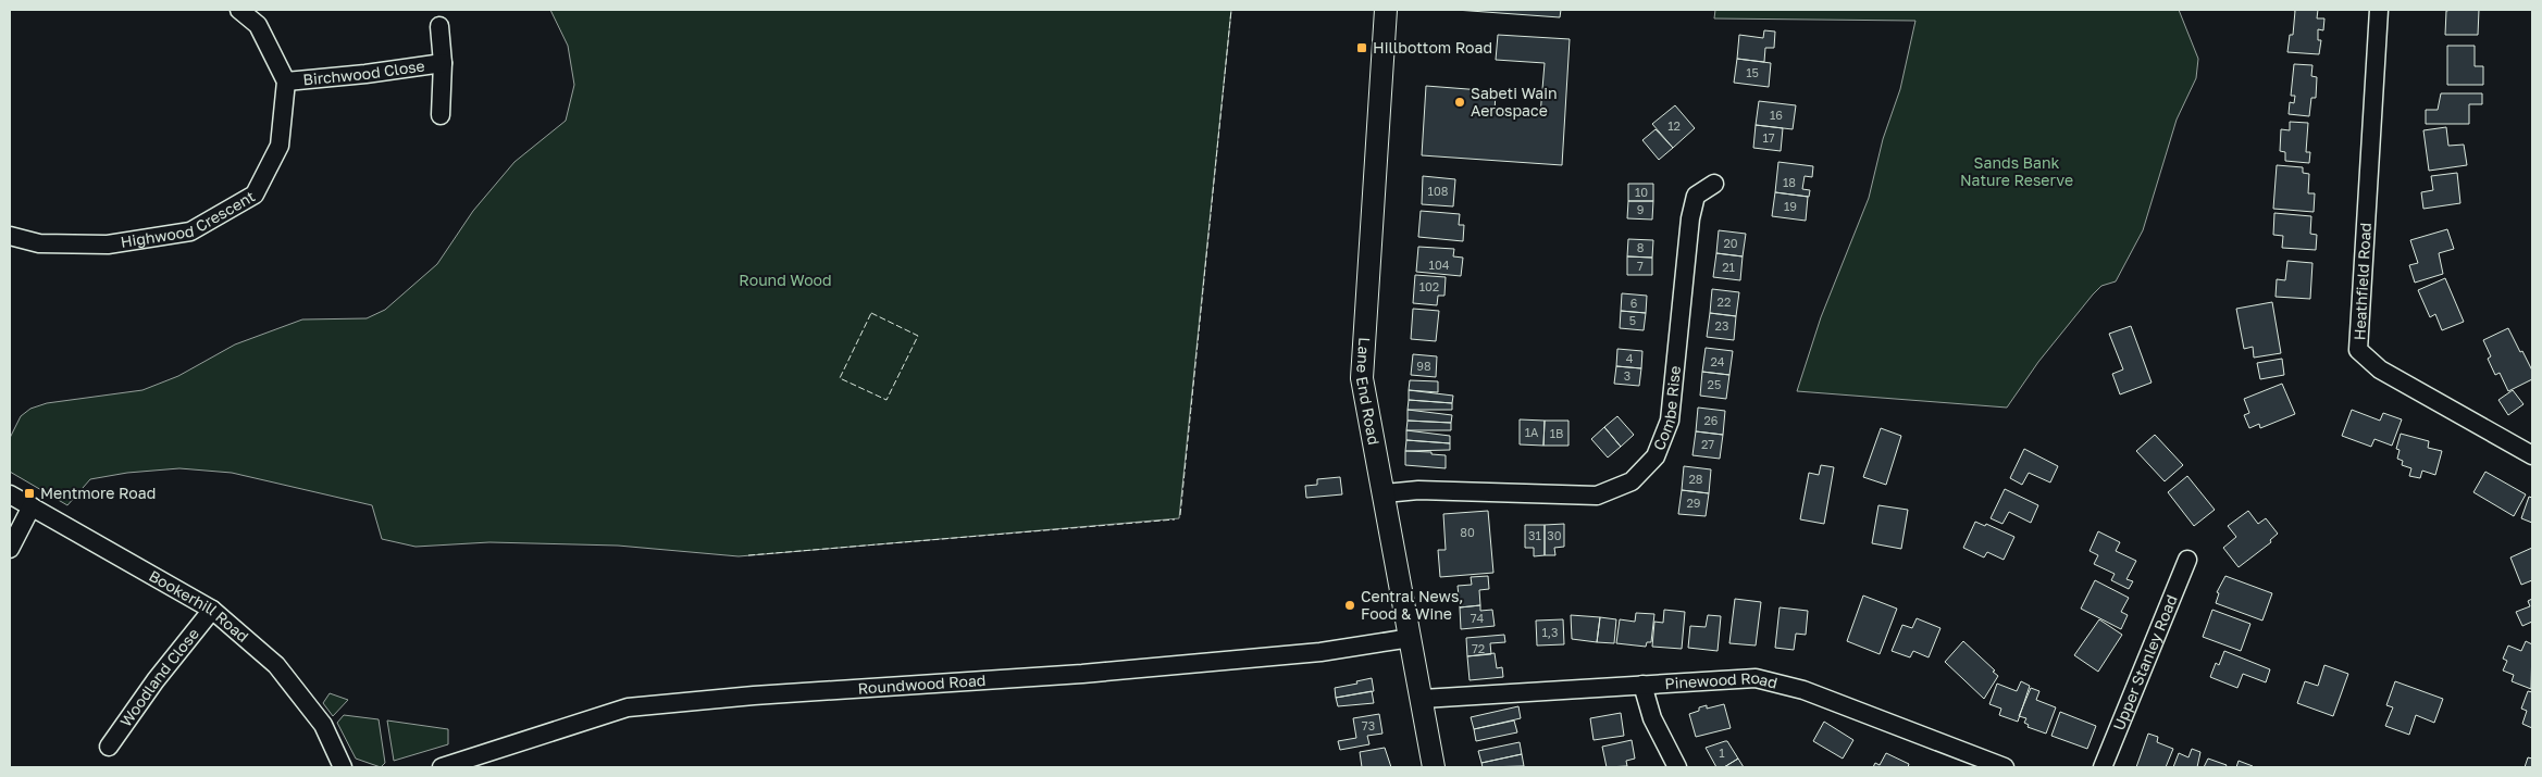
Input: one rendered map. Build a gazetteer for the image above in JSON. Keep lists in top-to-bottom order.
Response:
{
  "streets": {
    "street": [
      "Birchwood Close",
      "Highwood Crescent",
      "Heathfield Road",
      "Lane End Road",
      "Combe Rise",
      "Bookerhill Road",
      "Upper Stanley Road",
      "Woodland Close",
      "Roundwood Road",
      "Pinewood Road"
    ]
  },
  "crossings": [
    ["Birchwood Close", "Highwood Crescent"],
    ["Lane End Road", "Combe Rise"],
    ["Lane End Road", "Roundwood Road"],
    ["Lane End Road", "Pinewood Road"],
    ["Bookerhill Road", "Woodland Close"]
  ],
  "parks": ["Sands Bank Nature Reserve", "Round Wood"],
  "places": {
    "transit": ["Hillbottom Road", "Mentmore Road"],
    "other": ["Sabeti Wain Aerospace", "Central News, Food & Wine"]
  },
  "house_numbers": [
    "15",
    "16",
    "12",
    "17",
    "18",
    "108",
    "10",
    "19",
    "9",
    "20",
    "8",
    "104",
    "7",
    "21",
    "102",
    "22",
    "6",
    "5",
    "23",
    "4",
    "24",
    "98",
    "3",
    "25",
    "26",
    "1A",
    "1B",
    "27",
    "28",
    "29",
    "80",
    "31",
    "30",
    "74",
    "1,3",
    "72",
    "73",
    "1"
  ]
}
